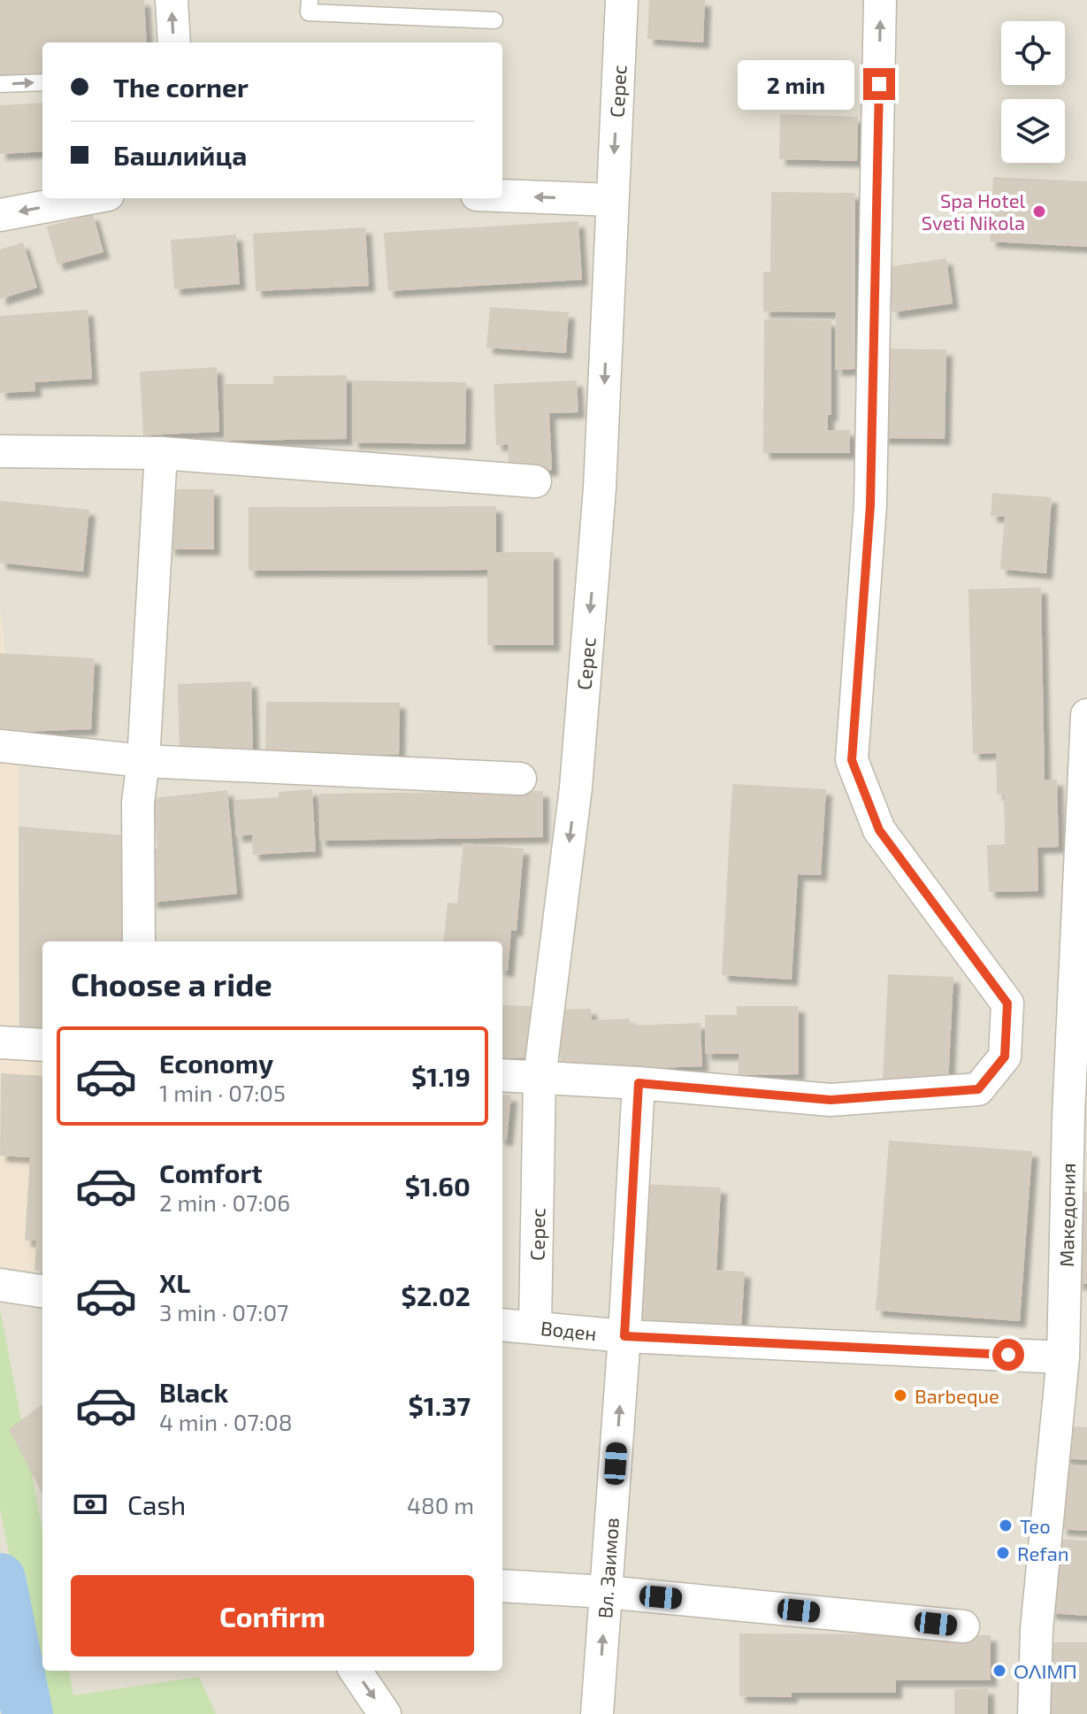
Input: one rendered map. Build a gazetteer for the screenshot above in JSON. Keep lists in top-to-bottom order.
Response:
{
  "streets": {
    "street": [
      "Серес",
      "Македония",
      "Воден",
      "Вл. Заимов"
    ]
  },
  "crossings": [
    ["Серес", "Воден"],
    ["Македония", "Воден"],
    ["Воден", "Вл. Заимов"]
  ],
  "one_way": ["Серес", "Вл. Заимов"],
  "places": [
    "Spa Hotel Sveti Nikola",
    "Barbeque",
    "Тео",
    "Refan",
    "ΟΛΙΜΠ"
  ],
  "page": {
    "banner": ["The corner", "Башлийца"],
    "bubble": "2 min",
    "heading": "Choose a ride",
    "list": [
      {
        "name": "Economy",
        "note": "1 min · 07:05",
        "value": "$1.19"
      },
      {
        "name": "Comfort",
        "note": "2 min · 07:06",
        "value": "$1.60"
      },
      {
        "name": "XL",
        "note": "3 min · 07:07",
        "value": "$2.02"
      },
      {
        "name": "Black",
        "note": "4 min · 07:08",
        "value": "$1.37"
      }
    ],
    "pay": ["Cash", "480 m"],
    "buttons": "Confirm"
  }
}
